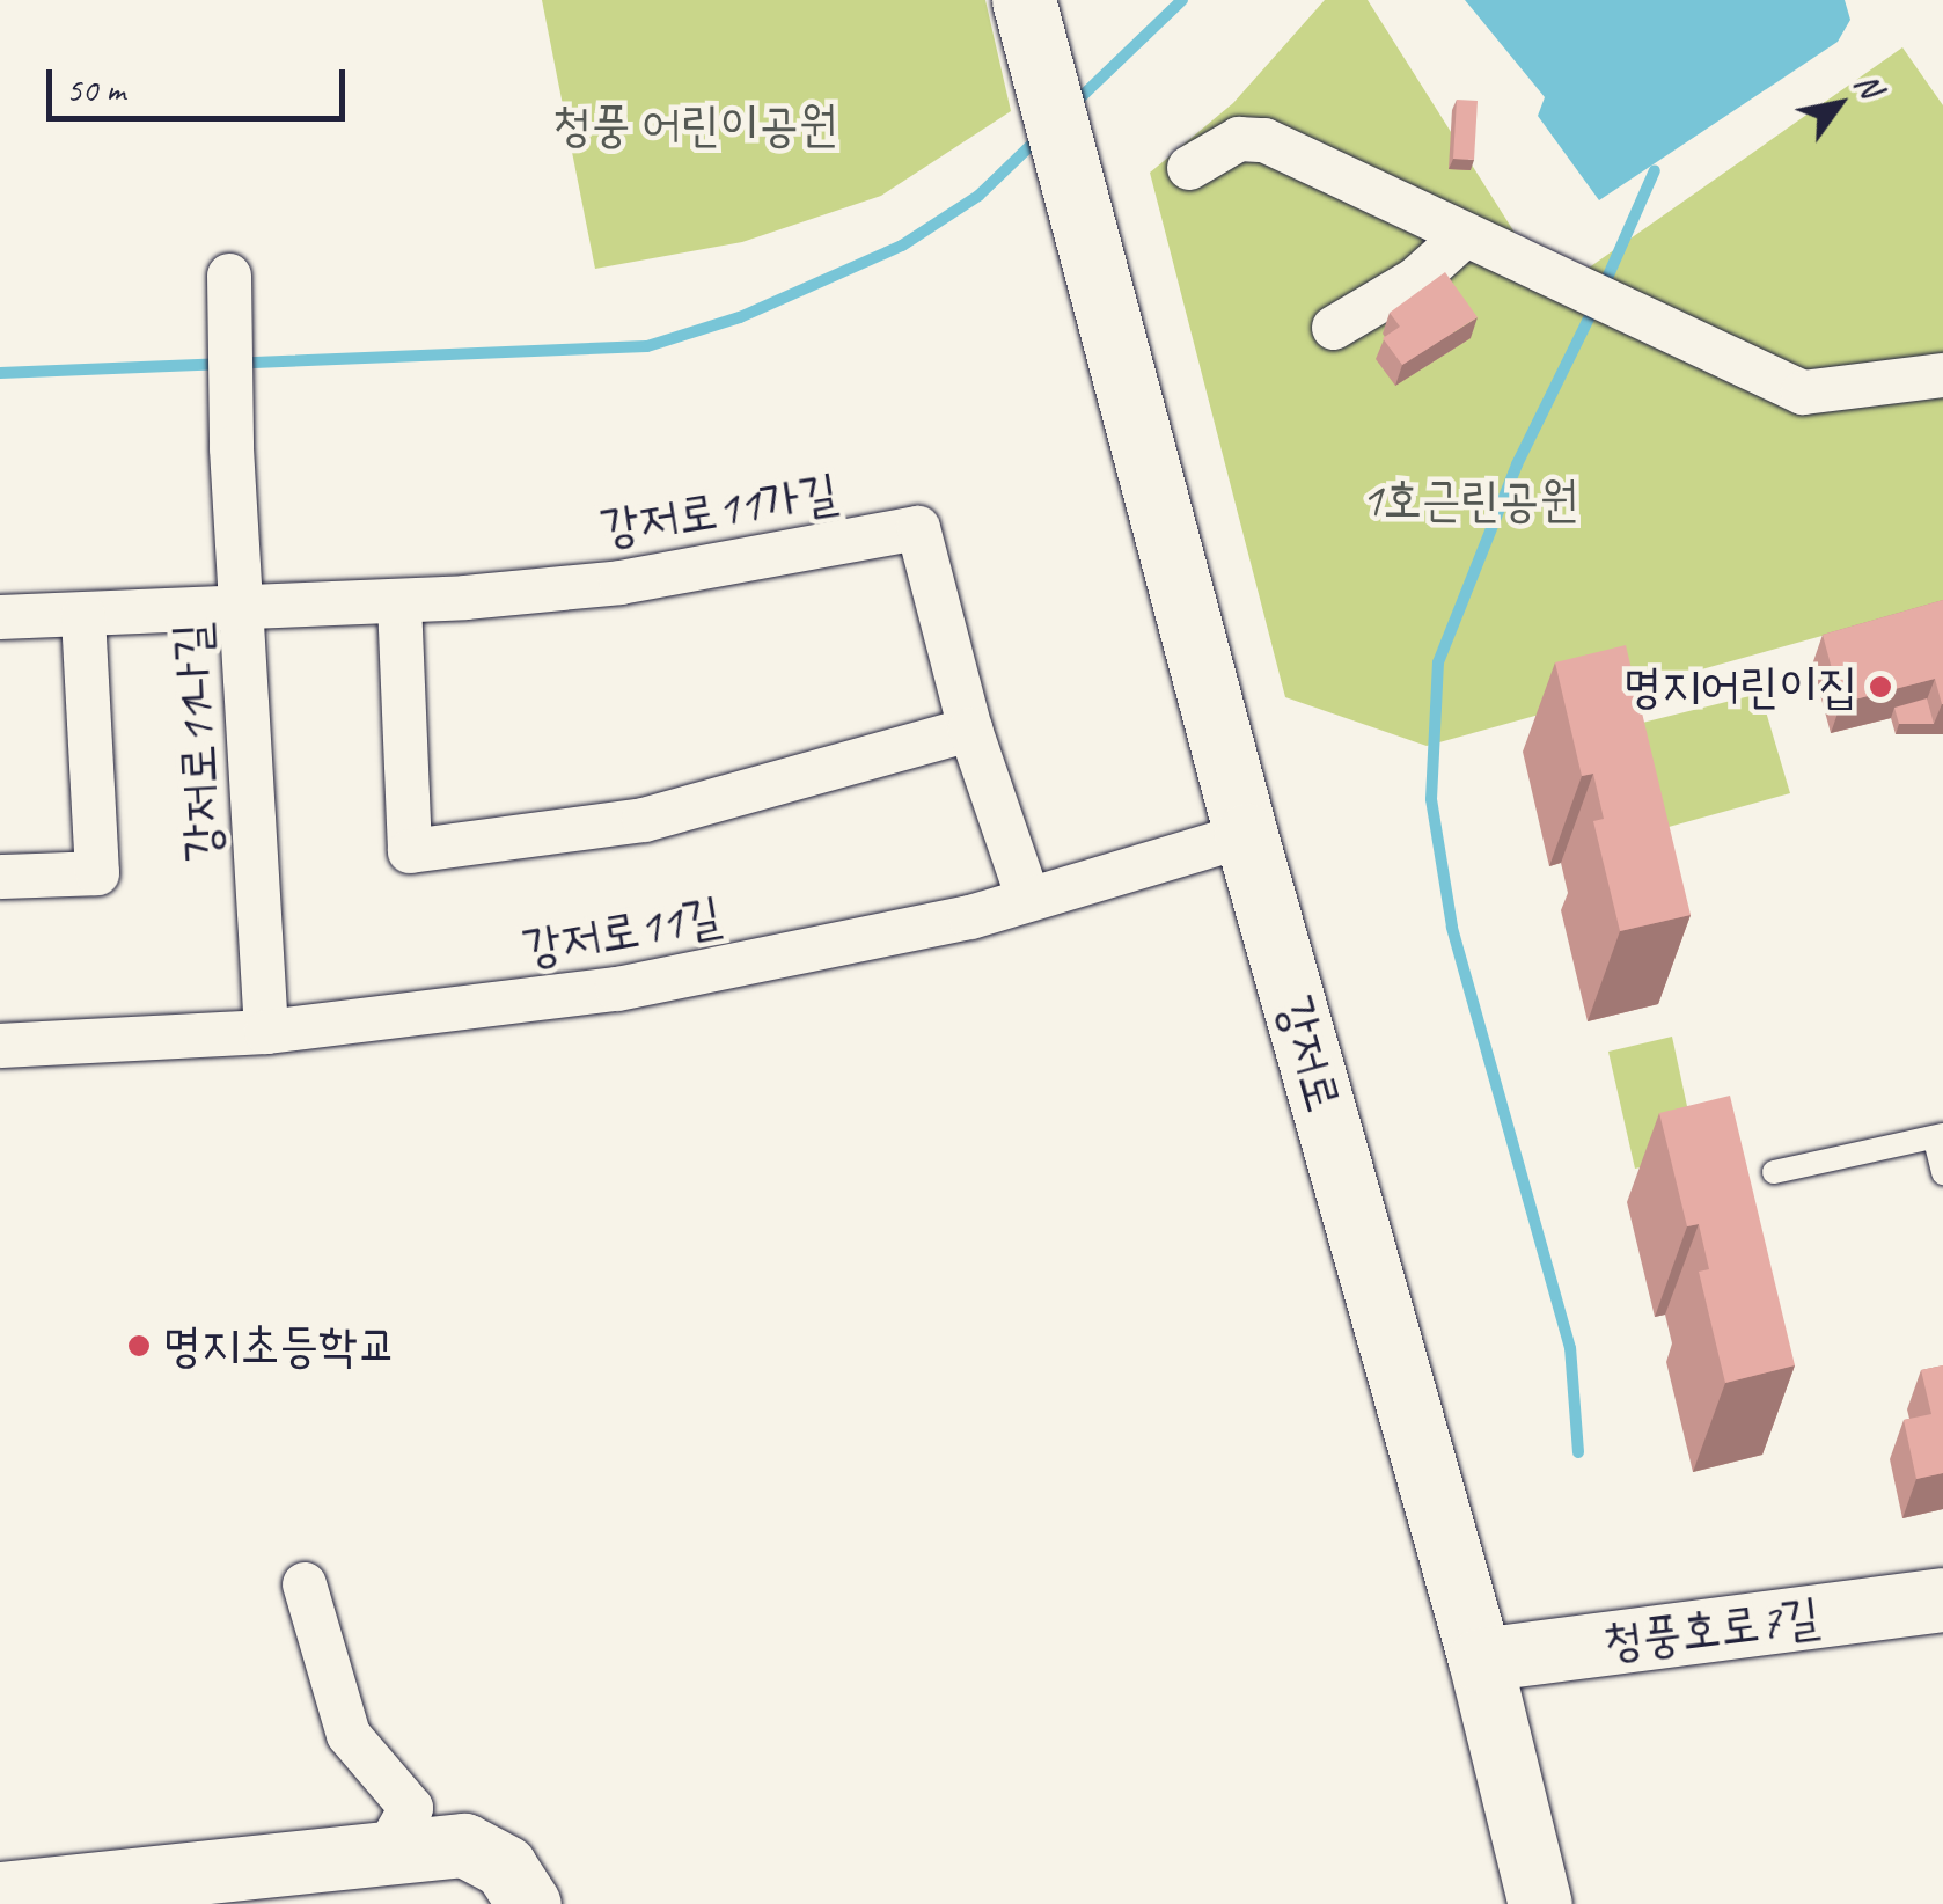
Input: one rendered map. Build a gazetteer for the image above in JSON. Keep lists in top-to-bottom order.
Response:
{
  "streets": {
    "street": [
      "강저로11가길",
      "강저로11나길",
      "강저로11길",
      "강저로",
      "청풍호로7길"
    ]
  },
  "crossings": [
    ["강저로11가길", "강저로11길"],
    ["강저로11나길", "강저로11길"],
    ["강저로11길", "강저로"],
    ["강저로", "청풍호로7길"]
  ],
  "parks": ["청풍 어린이공원", "1호근린공원"],
  "places": ["명지어린이집", "명지초등학교"],
  "scale_bar": "50 m",
  "north": "top right"
}
